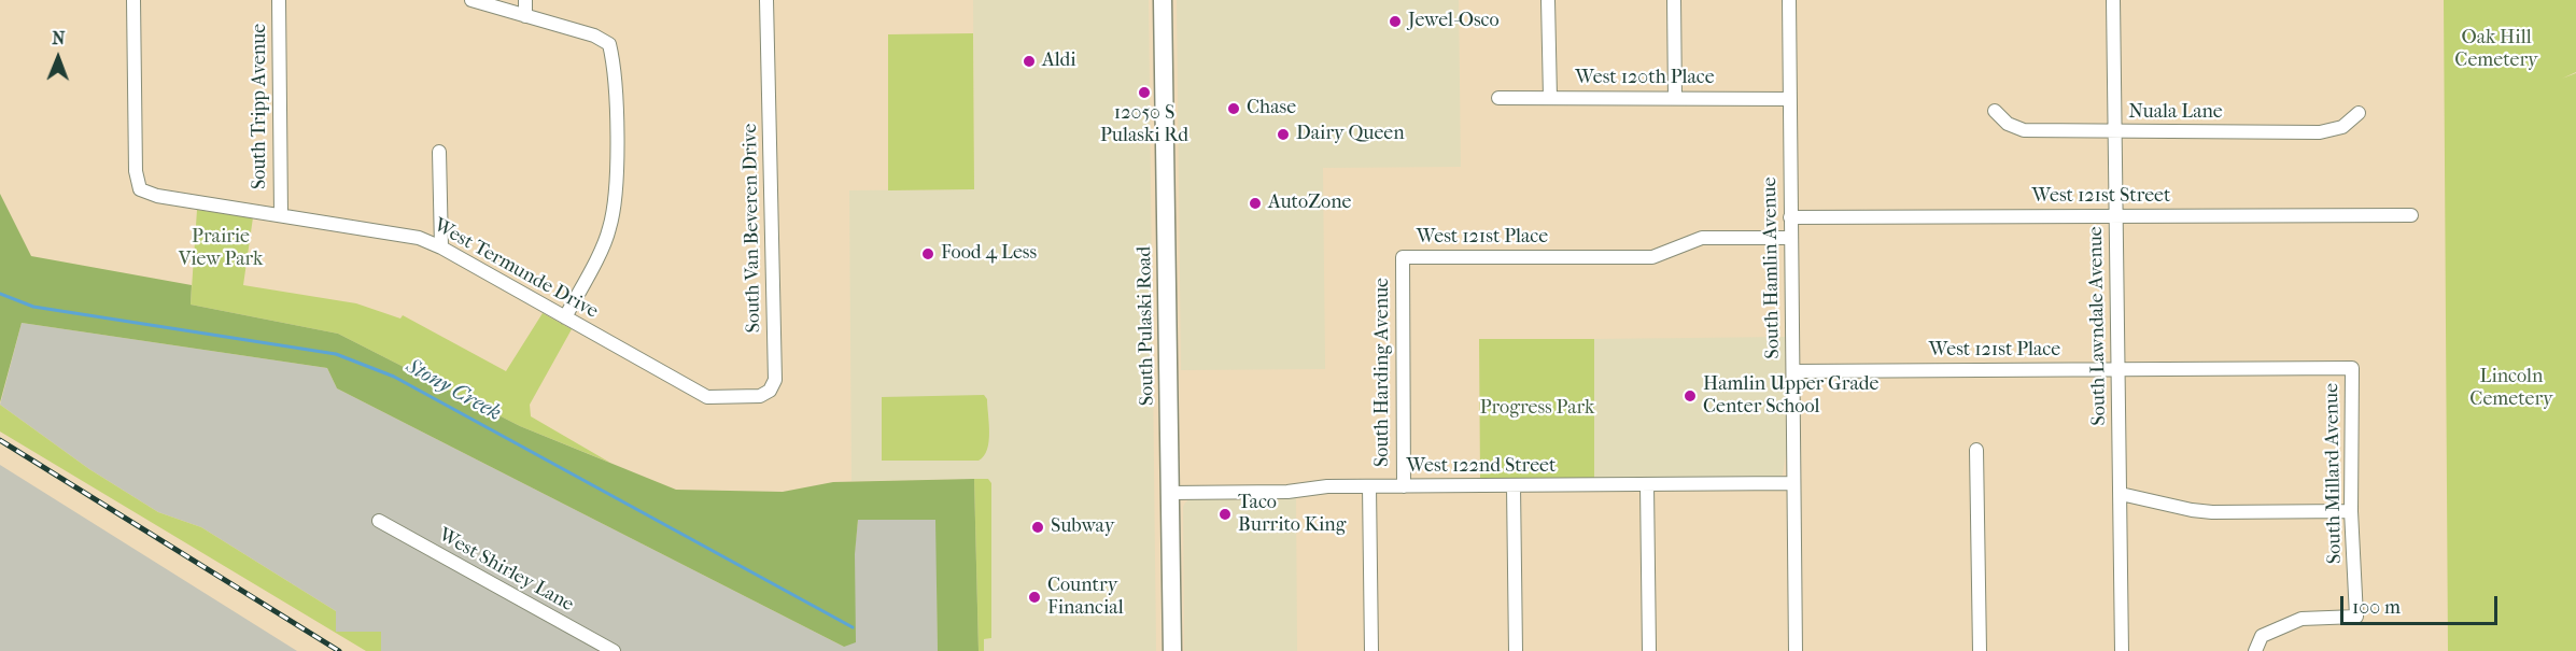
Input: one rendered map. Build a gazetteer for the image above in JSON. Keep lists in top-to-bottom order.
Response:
{
  "streets": {
    "main road": ["South Pulaski Road"],
    "street": [
      "West 120th Place",
      "South Tripp Avenue",
      "Nuala Lane",
      "West 121st Street",
      "South Van Beveren Drive",
      "West 121st Place",
      "South Hamlin Avenue",
      "West Termunde Drive",
      "South Lawndale Avenue",
      "South Harding Avenue",
      "West 122nd Street",
      "South Millard Avenue",
      "West Shirley Lane"
    ]
  },
  "crossings": [
    ["West 120th Place", "South Hamlin Avenue"],
    ["South Tripp Avenue", "West Termunde Drive"],
    ["Nuala Lane", "South Lawndale Avenue"],
    ["West 121st Street", "South Hamlin Avenue"],
    ["West 121st Street", "South Lawndale Avenue"],
    ["South Van Beveren Drive", "West Termunde Drive"],
    ["West 121st Place", "South Hamlin Avenue"],
    ["West 121st Place", "South Lawndale Avenue"],
    ["West 121st Place", "South Harding Avenue"],
    ["West 121st Place", "South Millard Avenue"],
    ["South Hamlin Avenue", "West 122nd Street"],
    ["South Pulaski Road", "West 122nd Street"],
    ["South Harding Avenue", "West 122nd Street"]
  ],
  "water": ["Stony Creek"],
  "parks": [
    "Oak Hill Cemetery",
    "Prairie View Park",
    "Lincoln Cemetery",
    "Progress Park"
  ],
  "places": [
    "Jewel-Osco",
    "Aldi",
    "12050 S Pulaski Rd",
    "Chase",
    "Dairy Queen",
    "AutoZone",
    "Food 4 Less",
    "Hamlin Upper Grade Center School",
    "Taco Burrito King",
    "Subway",
    "Country Financial"
  ],
  "scale_bar": "100 m",
  "north": "top"
}
